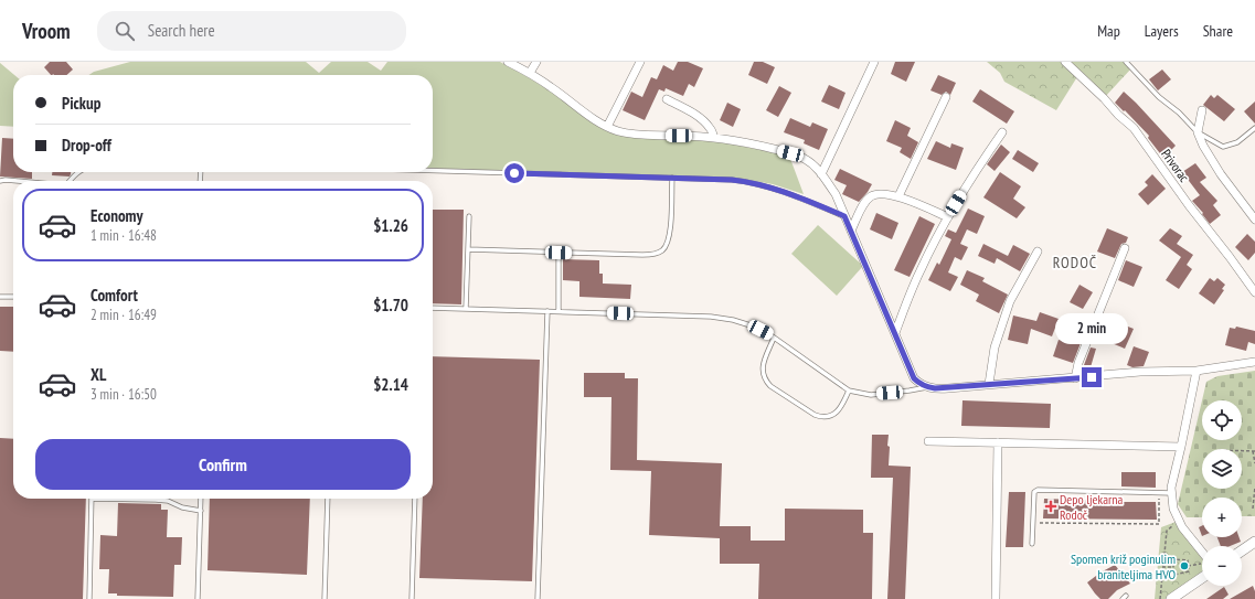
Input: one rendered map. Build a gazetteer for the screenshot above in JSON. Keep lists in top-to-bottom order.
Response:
{
  "streets": {
    "street": ["Privorac"]
  },
  "districts": ["RODOČ"],
  "places": {
    "health": ["Depo ljekarna Rodoč"],
    "other": ["Spomen križ poginulim braniteljima HVO"]
  },
  "page": {
    "header": "Vroom",
    "search": "Search here",
    "nav": ["Map", "Layers", "Share"],
    "banner": ["Pickup", "Drop-off"],
    "list": [
      {
        "name": "Economy",
        "note": "1 min · 16:48",
        "value": "$1.26"
      },
      {
        "name": "Comfort",
        "note": "2 min · 16:49",
        "value": "$1.70"
      },
      {
        "name": "XL",
        "note": "3 min · 16:50",
        "value": "$2.14"
      }
    ],
    "bubble": "2 min",
    "map_buttons": ["+", "−"],
    "buttons": "Confirm"
  }
}
